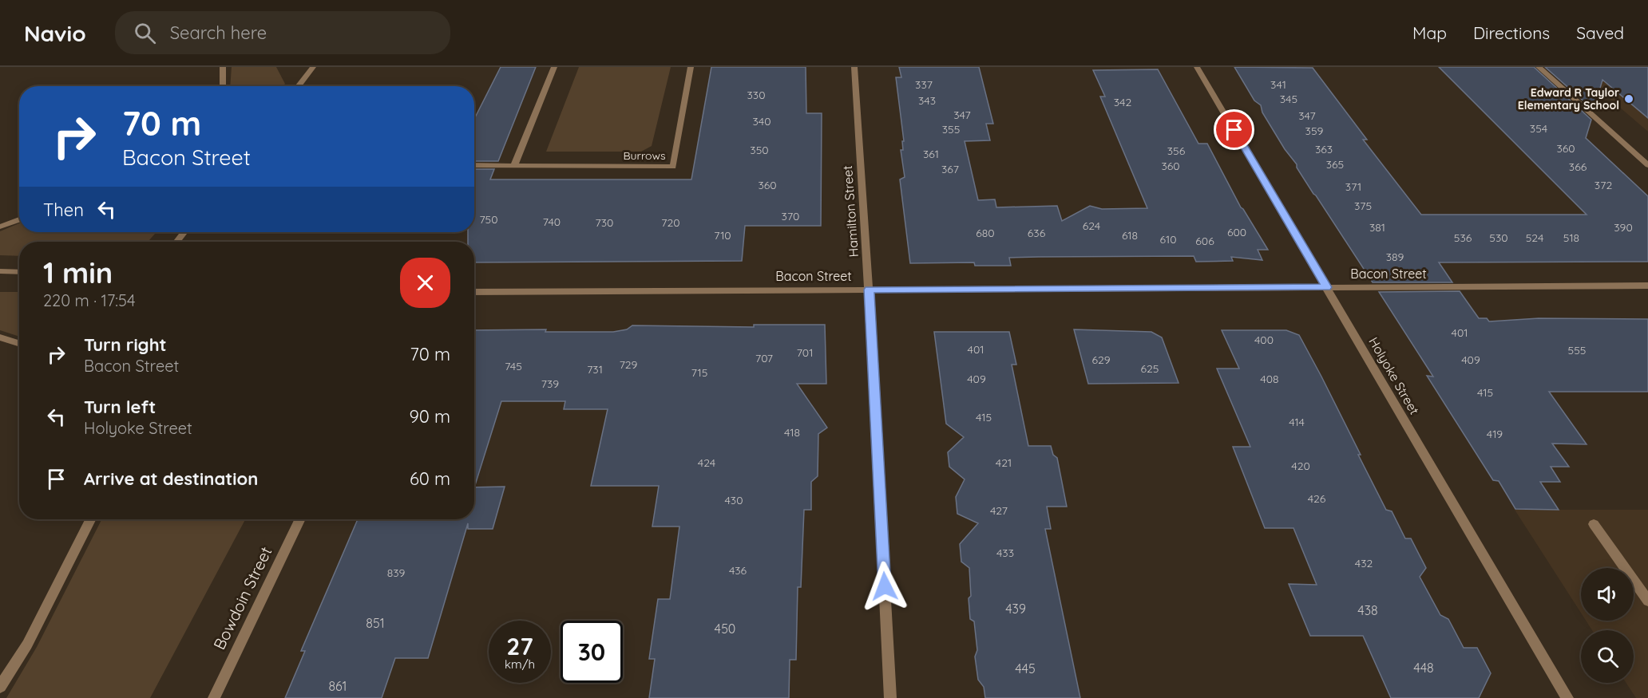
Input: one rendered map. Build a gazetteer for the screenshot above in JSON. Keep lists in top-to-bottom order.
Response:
{
  "streets": {
    "street": [
      "Burrows",
      "Hamilton Street",
      "Bacon Street",
      "Holyoke Street",
      "Bowdoin Street"
    ]
  },
  "crossings": [
    ["Hamilton Street", "Bacon Street"],
    ["Bacon Street", "Holyoke Street"]
  ],
  "places": ["Edward R Taylor Elementary School"],
  "house_numbers": [
    "337",
    "341",
    "330",
    "345",
    "343",
    "342",
    "347",
    "347",
    "340",
    "354",
    "355",
    "359",
    "360",
    "363",
    "350",
    "356",
    "361",
    "365",
    "360",
    "366",
    "367",
    "360",
    "372",
    "371",
    "375",
    "370",
    "750",
    "740",
    "730",
    "720",
    "624",
    "381",
    "390",
    "600",
    "680",
    "636",
    "710",
    "618",
    "536",
    "530",
    "524",
    "518",
    "610",
    "606",
    "389",
    "401",
    "400",
    "401",
    "555",
    "701",
    "707",
    "629",
    "409",
    "729",
    "745",
    "625",
    "731",
    "715",
    "409",
    "408",
    "739",
    "415",
    "415",
    "414",
    "418",
    "419",
    "424",
    "421",
    "420",
    "426",
    "430",
    "427",
    "433",
    "432",
    "436",
    "839",
    "439",
    "438",
    "851",
    "450",
    "448",
    "445",
    "861"
  ],
  "page": {
    "header": "Navio",
    "search": "Search here",
    "nav": ["Map", "Directions", "Saved"],
    "turn": ["70 m", "Bacon Street"],
    "then": "Then",
    "heading": ["1 min", "220 m · 17:54"],
    "list": [
      {
        "name": "Turn right",
        "note": "Bacon Street",
        "value": "70 m"
      },
      {
        "name": "Turn left",
        "note": "Holyoke Street",
        "value": "90 m"
      },
      {
        "name": "Arrive at destination",
        "value": "60 m"
      }
    ],
    "speed": "27 km/h",
    "limit": "30"
  }
}
